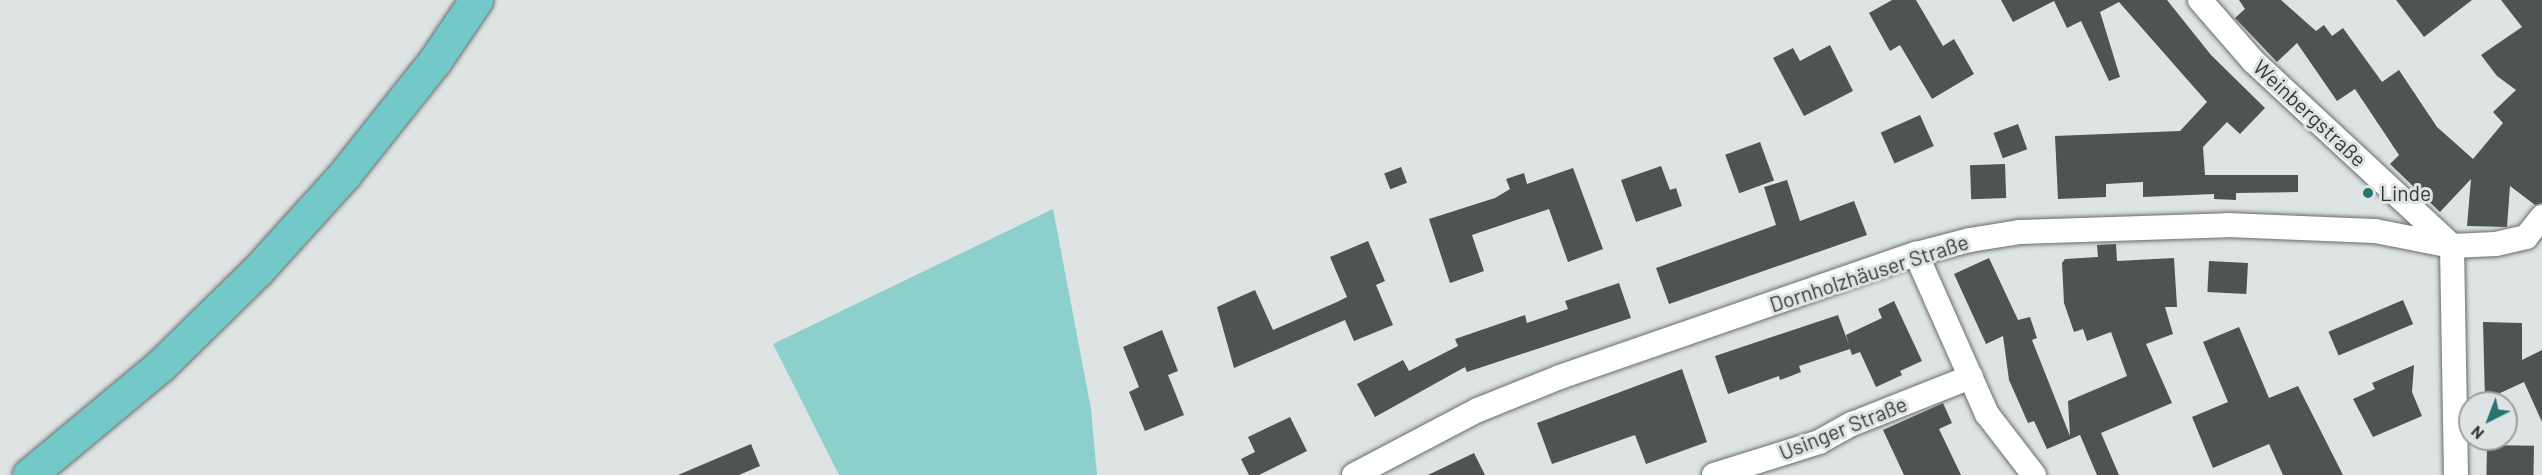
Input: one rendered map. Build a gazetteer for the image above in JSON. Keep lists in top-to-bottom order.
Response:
{
  "streets": {
    "street": ["Weinbergstraße", "Dornholzhäuser Straße", "Usinger Straße"]
  },
  "crossings": [
    ["Weinbergstraße", "Dornholzhäuser Straße"]
  ],
  "places": ["Linde"],
  "north": "bottom left"
}
